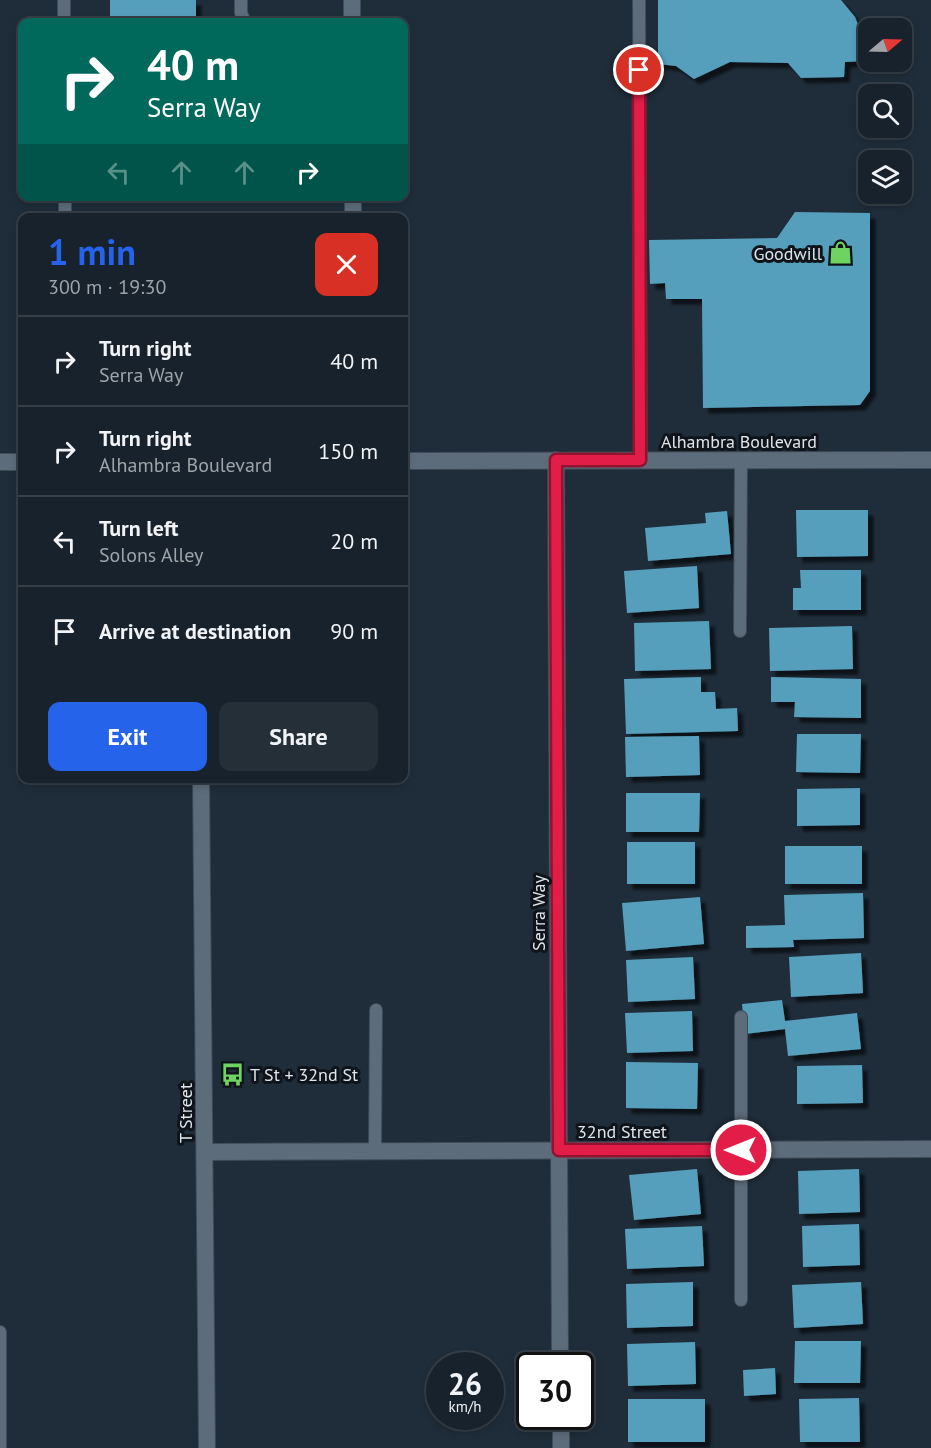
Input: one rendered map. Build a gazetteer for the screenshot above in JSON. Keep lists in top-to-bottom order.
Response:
{
  "streets": {
    "street": [
      "Alhambra Boulevard",
      "Serra Way",
      "T Street",
      "32nd Street"
    ]
  },
  "crossings": [
    ["Alhambra Boulevard", "Serra Way"],
    ["Serra Way", "32nd Street"],
    ["T Street", "32nd Street"]
  ],
  "places": {
    "shop": ["Goodwill"],
    "bus stop": ["T St + 32nd St"]
  },
  "north": "right",
  "page": {
    "turn": ["40 m", "Serra Way"],
    "heading": ["1 min", "300 m · 19:30"],
    "list": [
      {
        "name": "Turn right",
        "note": "Serra Way",
        "value": "40 m"
      },
      {
        "name": "Turn right",
        "note": "Alhambra Boulevard",
        "value": "150 m"
      },
      {
        "name": "Turn left",
        "note": "Solons Alley",
        "value": "20 m"
      },
      {
        "name": "Arrive at destination",
        "value": "90 m"
      }
    ],
    "buttons": ["Exit", "Share"],
    "speed": "26 km/h",
    "limit": "30"
  }
}
